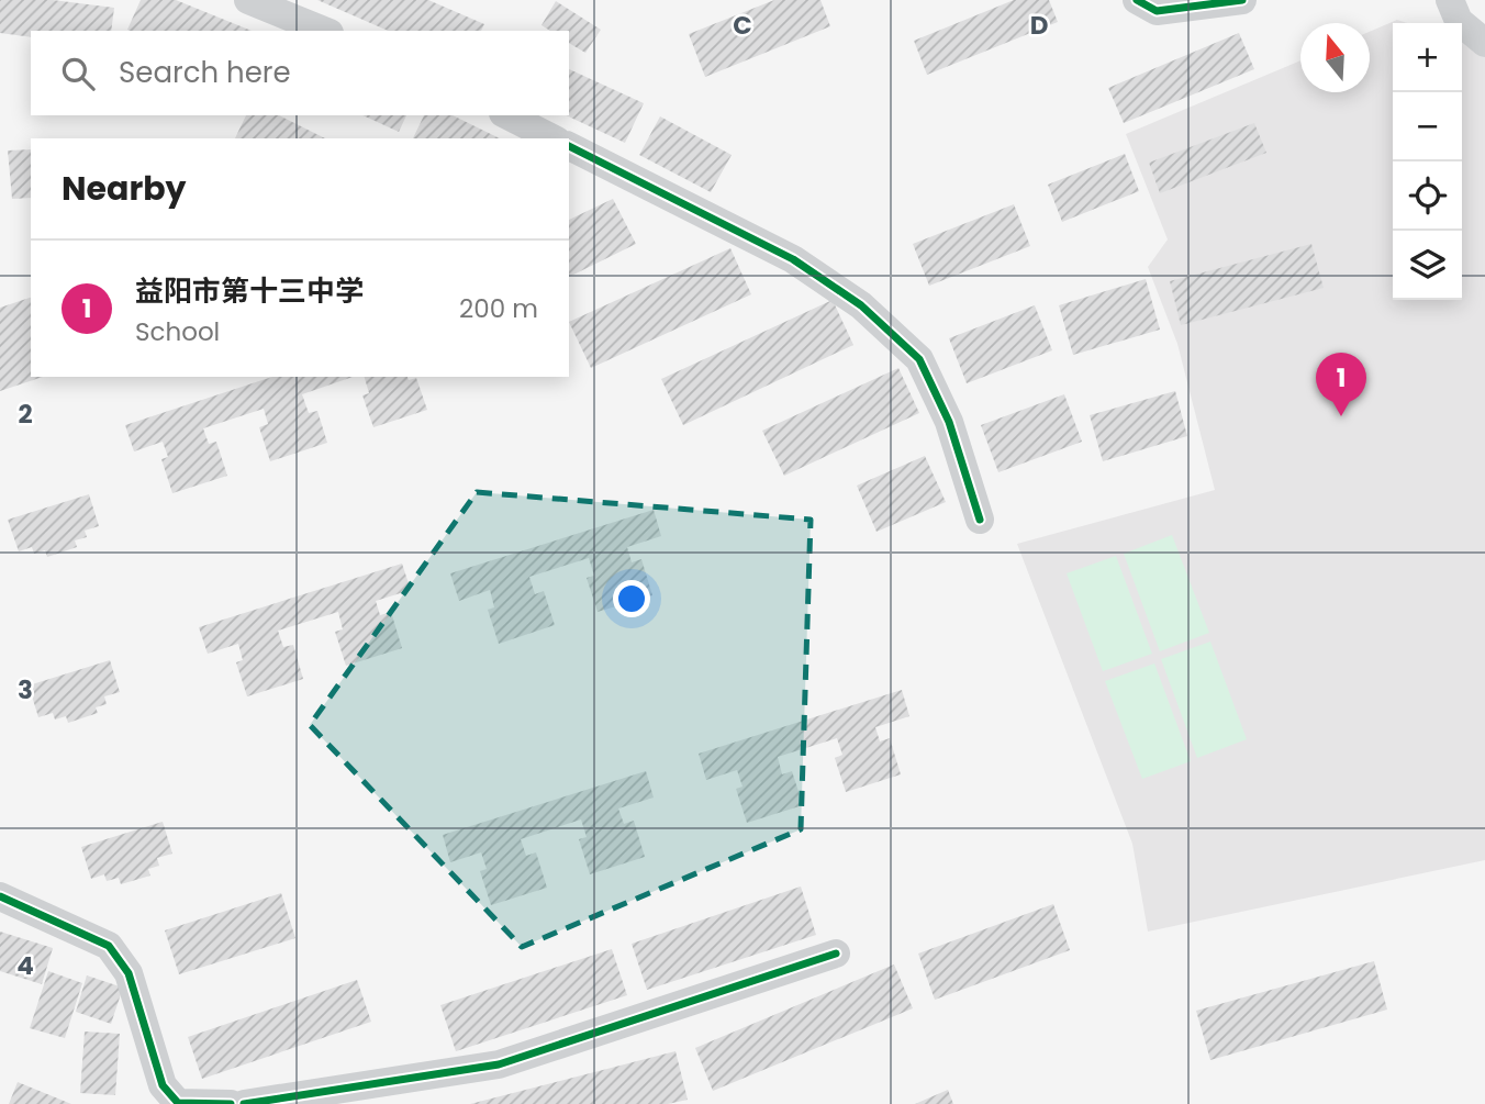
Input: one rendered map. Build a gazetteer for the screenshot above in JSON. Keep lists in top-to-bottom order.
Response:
{
  "north": "top",
  "page": {
    "map_buttons": ["+", "−"],
    "search": "Search here",
    "heading": "Nearby",
    "list": [
      {
        "mark": "1",
        "name": "益阳市第十三中学",
        "note": "School",
        "value": "200 m"
      }
    ],
    "pins": "1"
  },
  "grid": {
    "columns": ["C", "D"],
    "rows": ["2", "3", "4"]
  }
}
